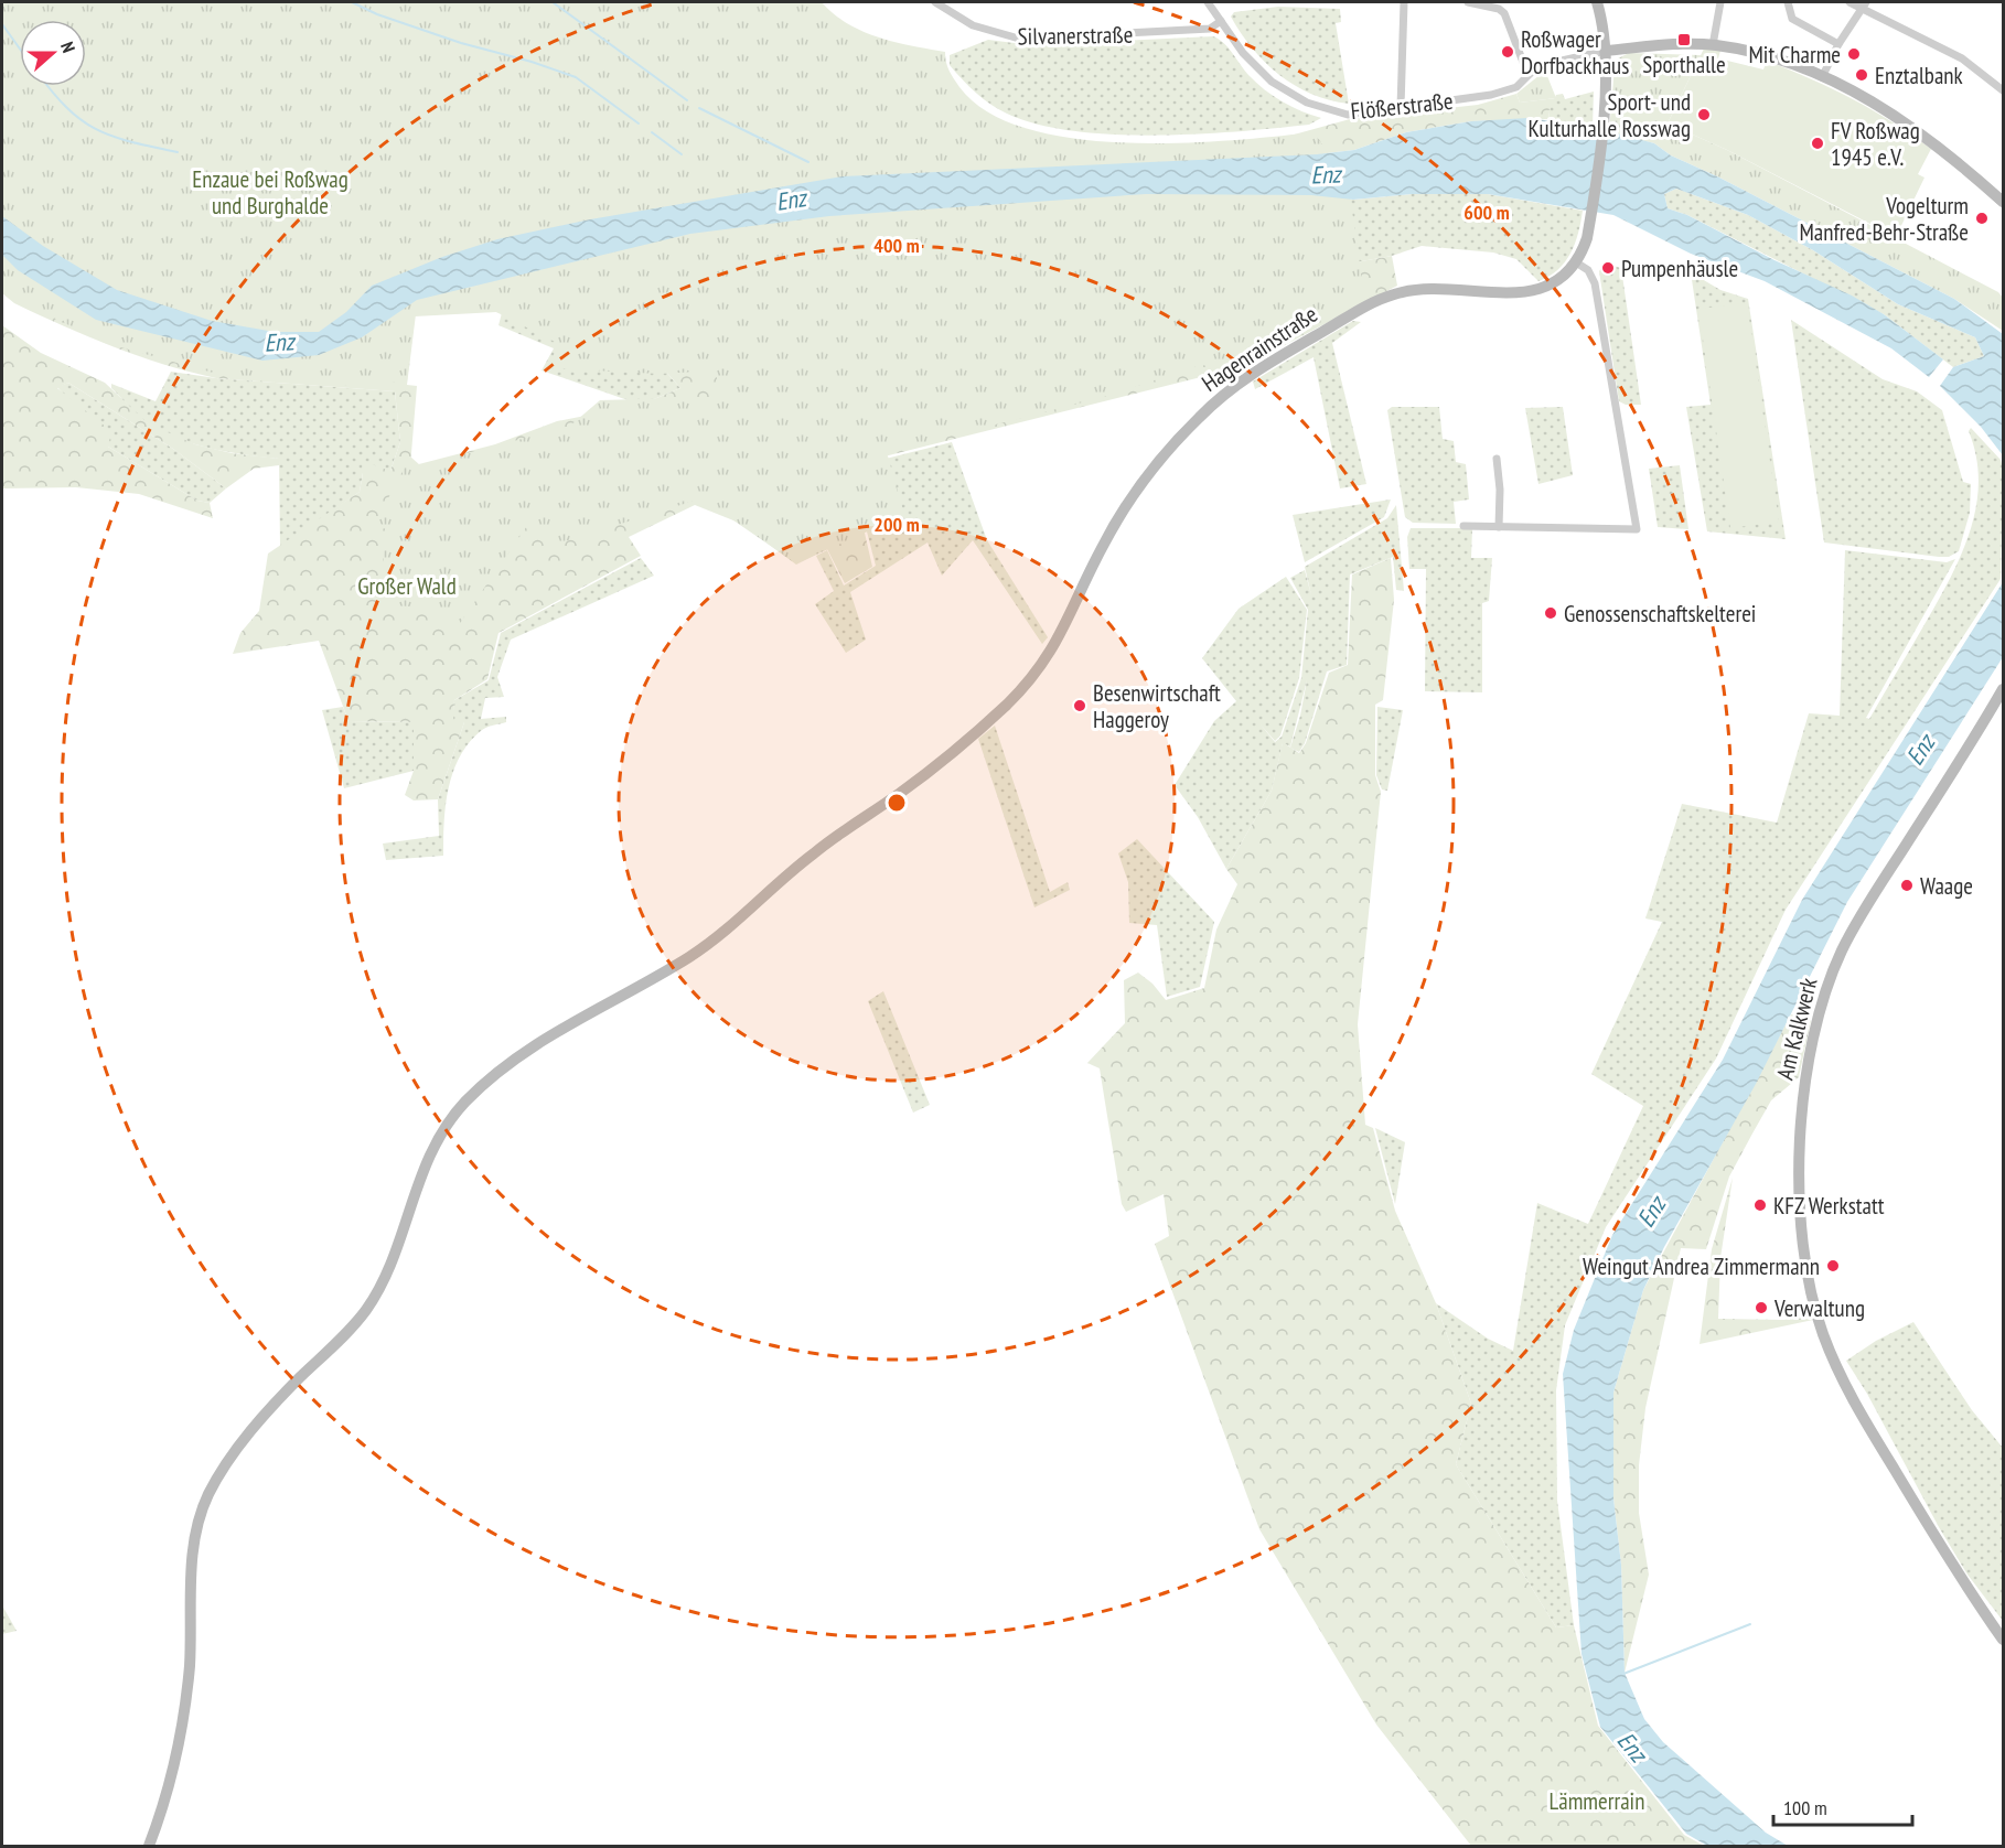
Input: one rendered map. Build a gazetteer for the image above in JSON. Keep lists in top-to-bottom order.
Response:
{
  "streets": {
    "street": [
      "Silvanerstraße",
      "Flößerstraße",
      "Hagenrainstraße",
      "Am Kalkwerk"
    ]
  },
  "crossings": [
    ["Silvanerstraße", "Flößerstraße"]
  ],
  "water": ["Enz"],
  "parks": ["Enzaue bei Roßwag und Burghalde", "Großer Wald", "Lämmerrain"],
  "places": {
    "transit": ["Sporthalle"],
    "other": [
      "Roßwager Dorfbackhaus",
      "Mit Charme",
      "Enztalbank",
      "Sport- und Kulturhalle Rosswag",
      "FV Roßwag 1945 e.V.",
      "Vogelturm Manfred-Behr-Straße",
      "Pumpenhäusle",
      "Genossenschaftskelterei",
      "Besenwirtschaft Haggeroy",
      "Waage",
      "KFZ Werkstatt",
      "Weingut Andrea Zimmermann",
      "Verwaltung"
    ]
  },
  "scale_bar": "100 m",
  "north": "right",
  "rings": ["600 m", "400 m", "200 m"]
}
